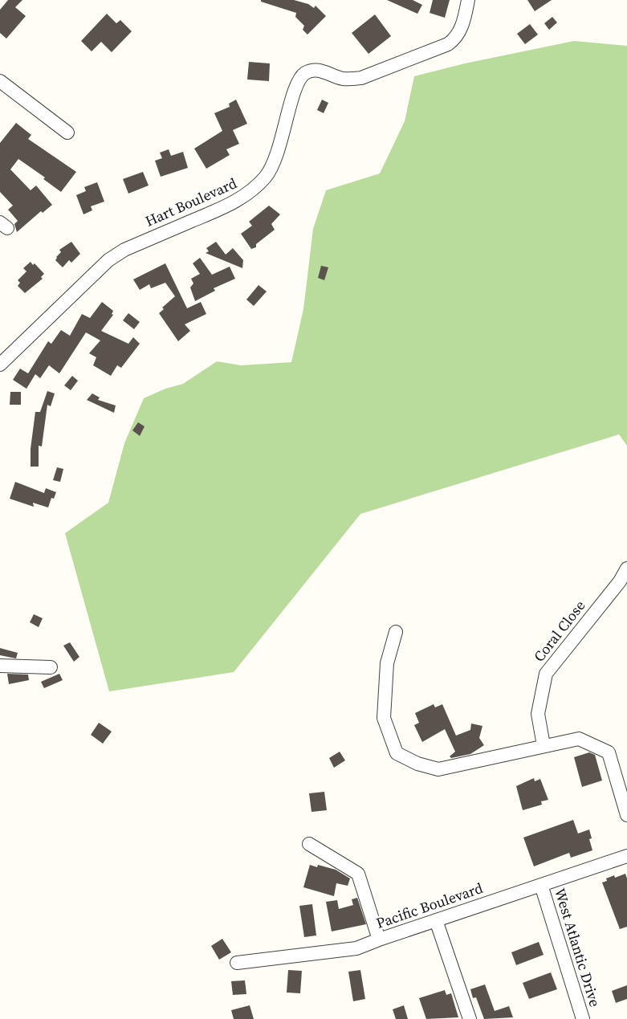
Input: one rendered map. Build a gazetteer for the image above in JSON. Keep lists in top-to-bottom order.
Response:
{
  "streets": {
    "street": [
      "Hart Boulevard",
      "Coral Close",
      "Pacific Boulevard",
      "West Atlantic Drive"
    ]
  },
  "crossings": [
    ["Pacific Boulevard", "West Atlantic Drive"]
  ]
}
